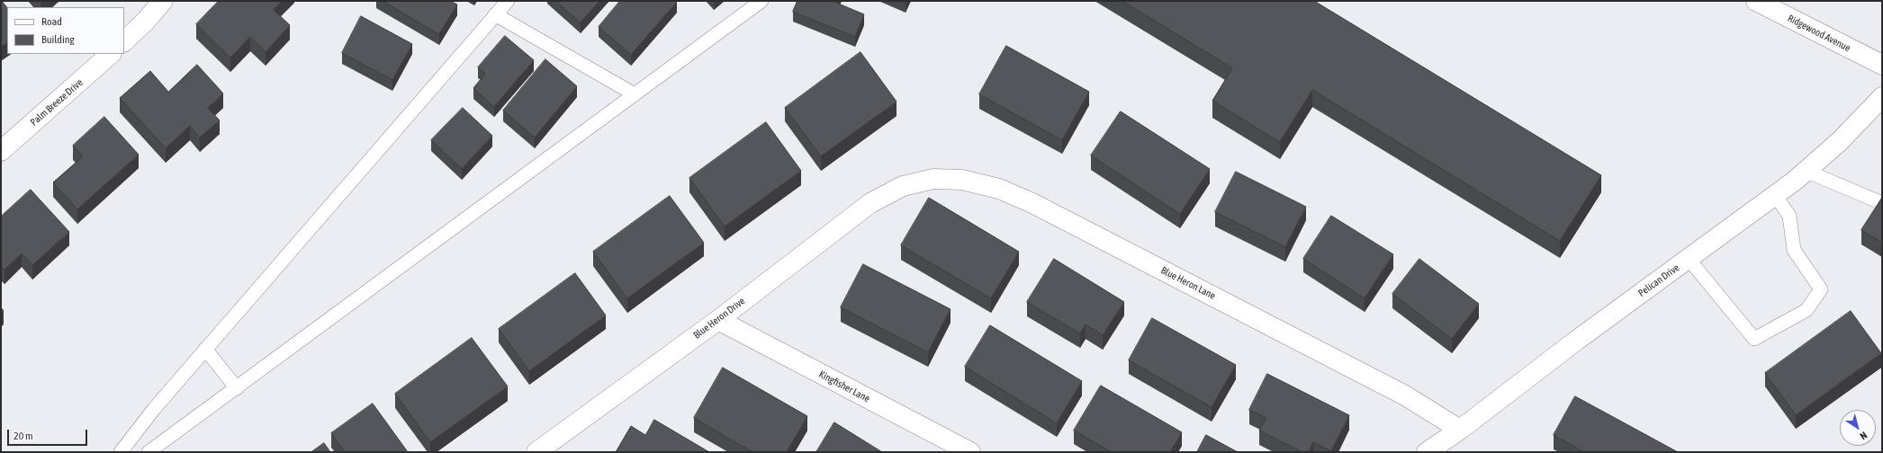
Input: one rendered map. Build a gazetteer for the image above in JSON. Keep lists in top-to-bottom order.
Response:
{
  "streets": {
    "street": [
      "Ridgewood Avenue",
      "Palm Breeze Drive",
      "Pelican Drive",
      "Blue Heron Lane",
      "Blue Heron Drive",
      "Kingfisher Lane"
    ]
  },
  "crossings": [
    ["Pelican Drive", "Blue Heron Lane"],
    ["Blue Heron Lane", "Blue Heron Drive"],
    ["Blue Heron Drive", "Kingfisher Lane"]
  ],
  "legend": ["Road", "Building"],
  "scale_bar": "20 m",
  "north": "bottom right"
}
